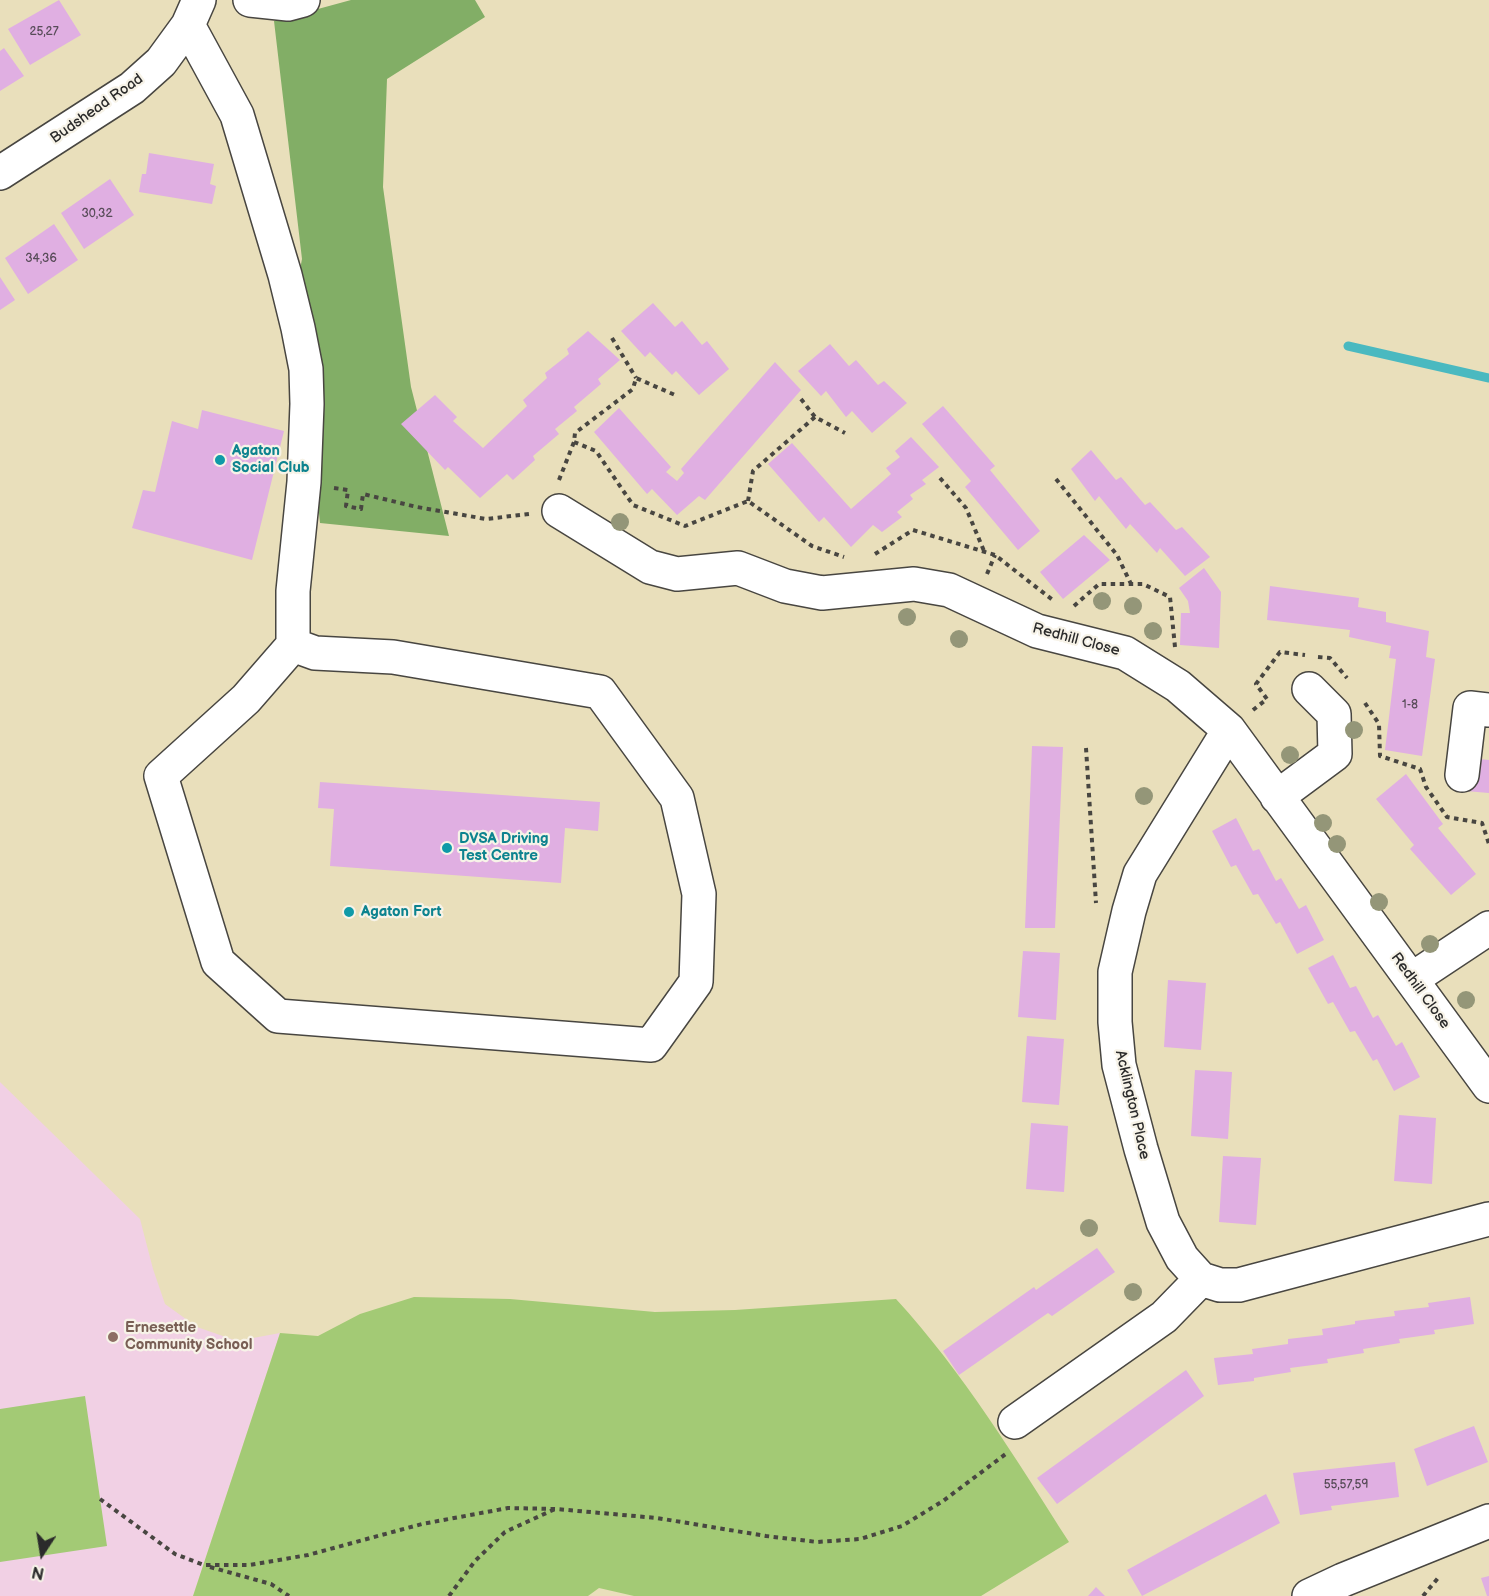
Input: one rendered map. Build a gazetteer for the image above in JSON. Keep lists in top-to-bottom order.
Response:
{
  "streets": {
    "street": ["Budshead Road", "Redhill Close", "Acklington Place"]
  },
  "crossings": [
    ["Redhill Close", "Acklington Place"]
  ],
  "places": [
    "Agaton Social Club",
    "DVSA Driving Test Centre",
    "Agaton Fort",
    "Ernesettle Community School"
  ],
  "house_numbers": [
    "25,27",
    "30,32",
    "34,36",
    "1-8",
    "55,57,59"
  ],
  "north": "bottom"
}
